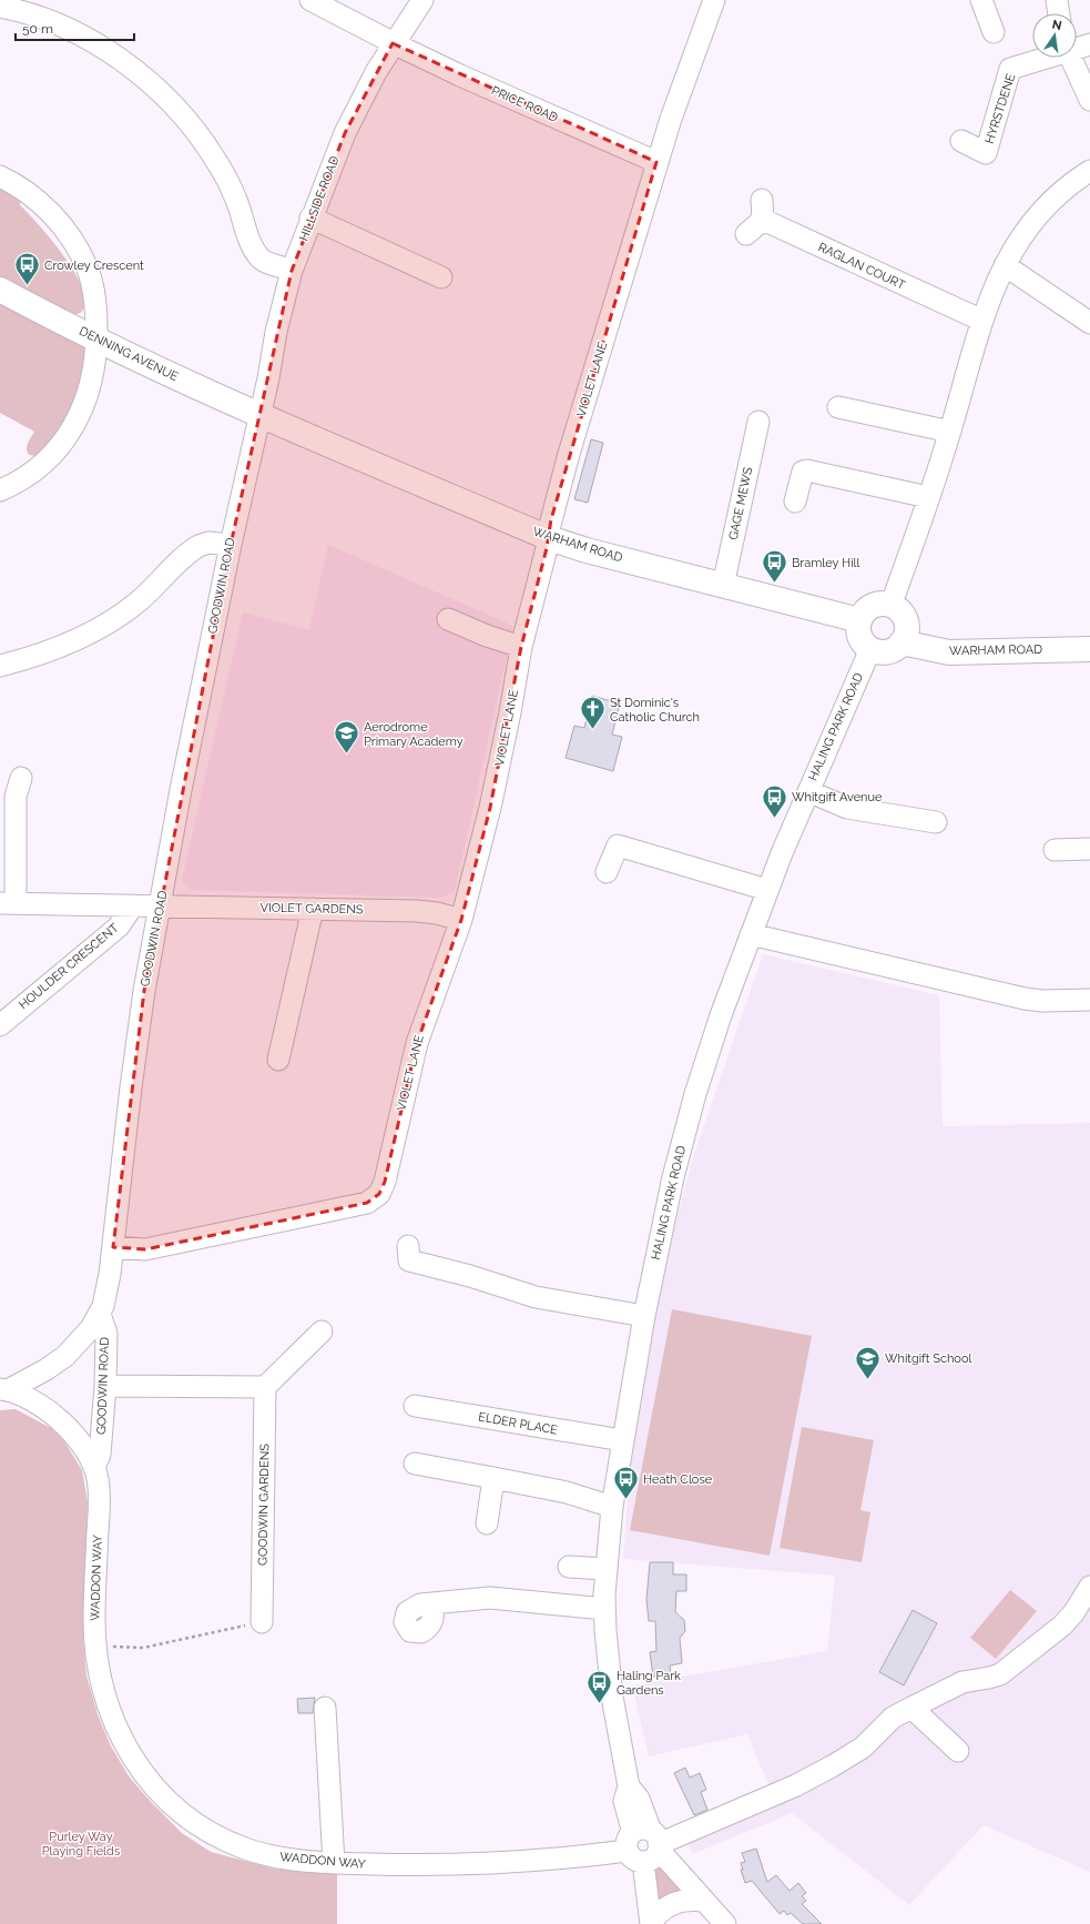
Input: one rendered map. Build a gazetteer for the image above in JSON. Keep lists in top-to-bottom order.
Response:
{
  "streets": {
    "main road": ["DENNING AVENUE", "WARHAM ROAD"],
    "street": [
      "PRICE ROAD",
      "HYRSTDENE",
      "HILLSIDE ROAD",
      "RAGLAN COURT",
      "VIOLET LANE",
      "GAGE MEWS",
      "GOODWIN ROAD",
      "HALING PARK ROAD",
      "VIOLET GARDENS",
      "HOULDER CRESCENT",
      "ELDER PLACE",
      "GOODWIN GARDENS",
      "WADDON WAY"
    ]
  },
  "crossings": [
    ["PRICE ROAD", "HILLSIDE ROAD"],
    ["PRICE ROAD", "VIOLET LANE"],
    ["HILLSIDE ROAD", "DENNING AVENUE"],
    ["HILLSIDE ROAD", "WARHAM ROAD"],
    ["HILLSIDE ROAD", "GOODWIN ROAD"],
    ["DENNING AVENUE", "WARHAM ROAD"],
    ["DENNING AVENUE", "GOODWIN ROAD"],
    ["VIOLET LANE", "WARHAM ROAD"],
    ["VIOLET LANE", "GOODWIN ROAD"],
    ["VIOLET LANE", "VIOLET GARDENS"],
    ["GAGE MEWS", "WARHAM ROAD"],
    ["WARHAM ROAD", "GOODWIN ROAD"],
    ["WARHAM ROAD", "HALING PARK ROAD"],
    ["GOODWIN ROAD", "VIOLET GARDENS"],
    ["GOODWIN ROAD", "WADDON WAY"],
    ["HALING PARK ROAD", "ELDER PLACE"],
    ["HALING PARK ROAD", "WADDON WAY"],
    ["VIOLET GARDENS", "HOULDER CRESCENT"]
  ],
  "parks": ["Purley Way Playing Fields"],
  "places": {
    "bus stop": [
      "Crowley Crescent",
      "Bramley Hill",
      "Whitgift Avenue",
      "Heath Close",
      "Haling Park Gardens"
    ],
    "church": ["St Dominic's Catholic Church"],
    "school or university": ["Aerodrome Primary Academy", "Whitgift School"]
  },
  "scale_bar": "50 m",
  "north": "top"
}
